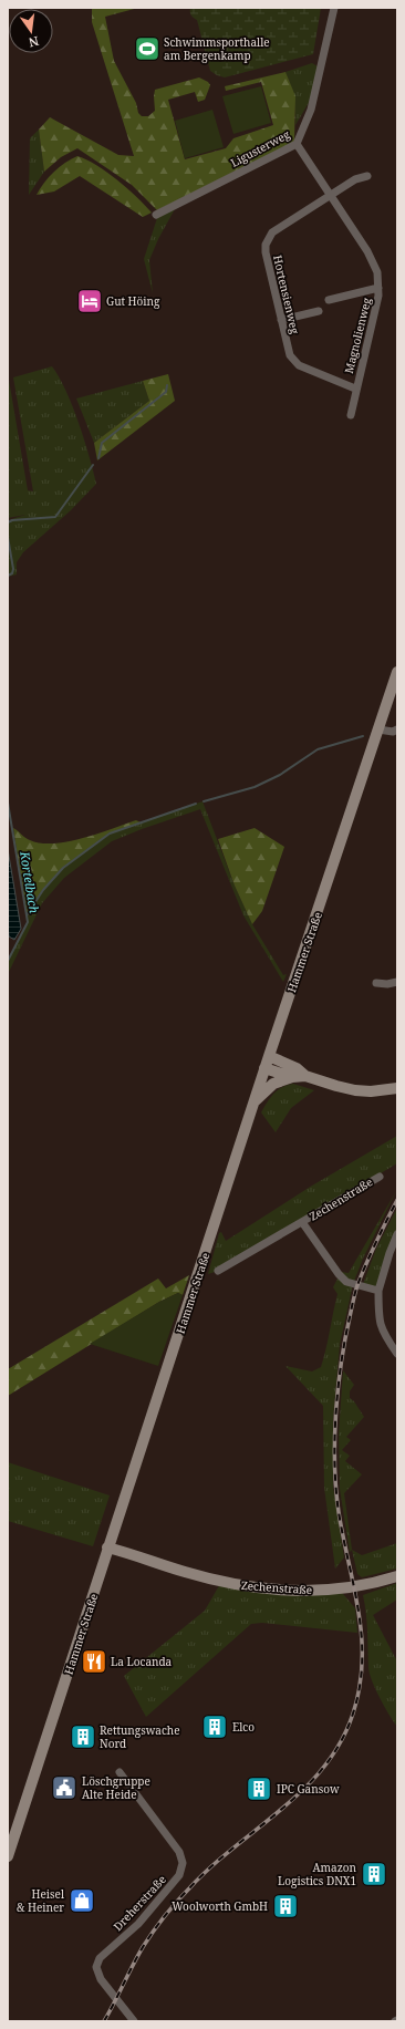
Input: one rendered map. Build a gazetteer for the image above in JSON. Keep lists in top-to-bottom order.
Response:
{
  "streets": {
    "main road": ["Hammer Straße", "Zechenstraße"],
    "street": [
      "Ligusterweg",
      "Hortensienweg",
      "Magnolienweg",
      "Dreherstraße"
    ]
  },
  "crossings": [
    ["Ligusterweg", "Magnolienweg"],
    ["Hortensienweg", "Magnolienweg"],
    ["Hammer Straße", "Zechenstraße"]
  ],
  "water": ["Kortelbach"],
  "places": {
    "sports": ["Schwimmsporthalle am Bergenkamp"],
    "hotel": ["Gut Höing"],
    "restaurant": ["La Locanda"],
    "building": [
      "Elco",
      "Rettungswache Nord",
      "IPC Gansow",
      "Amazon Logistics DNX1",
      "Woolworth GmbH"
    ],
    "public building": ["Löschgruppe Alte Heide"],
    "shop": ["Heisel & Heiner"]
  },
  "north": "bottom"
}
